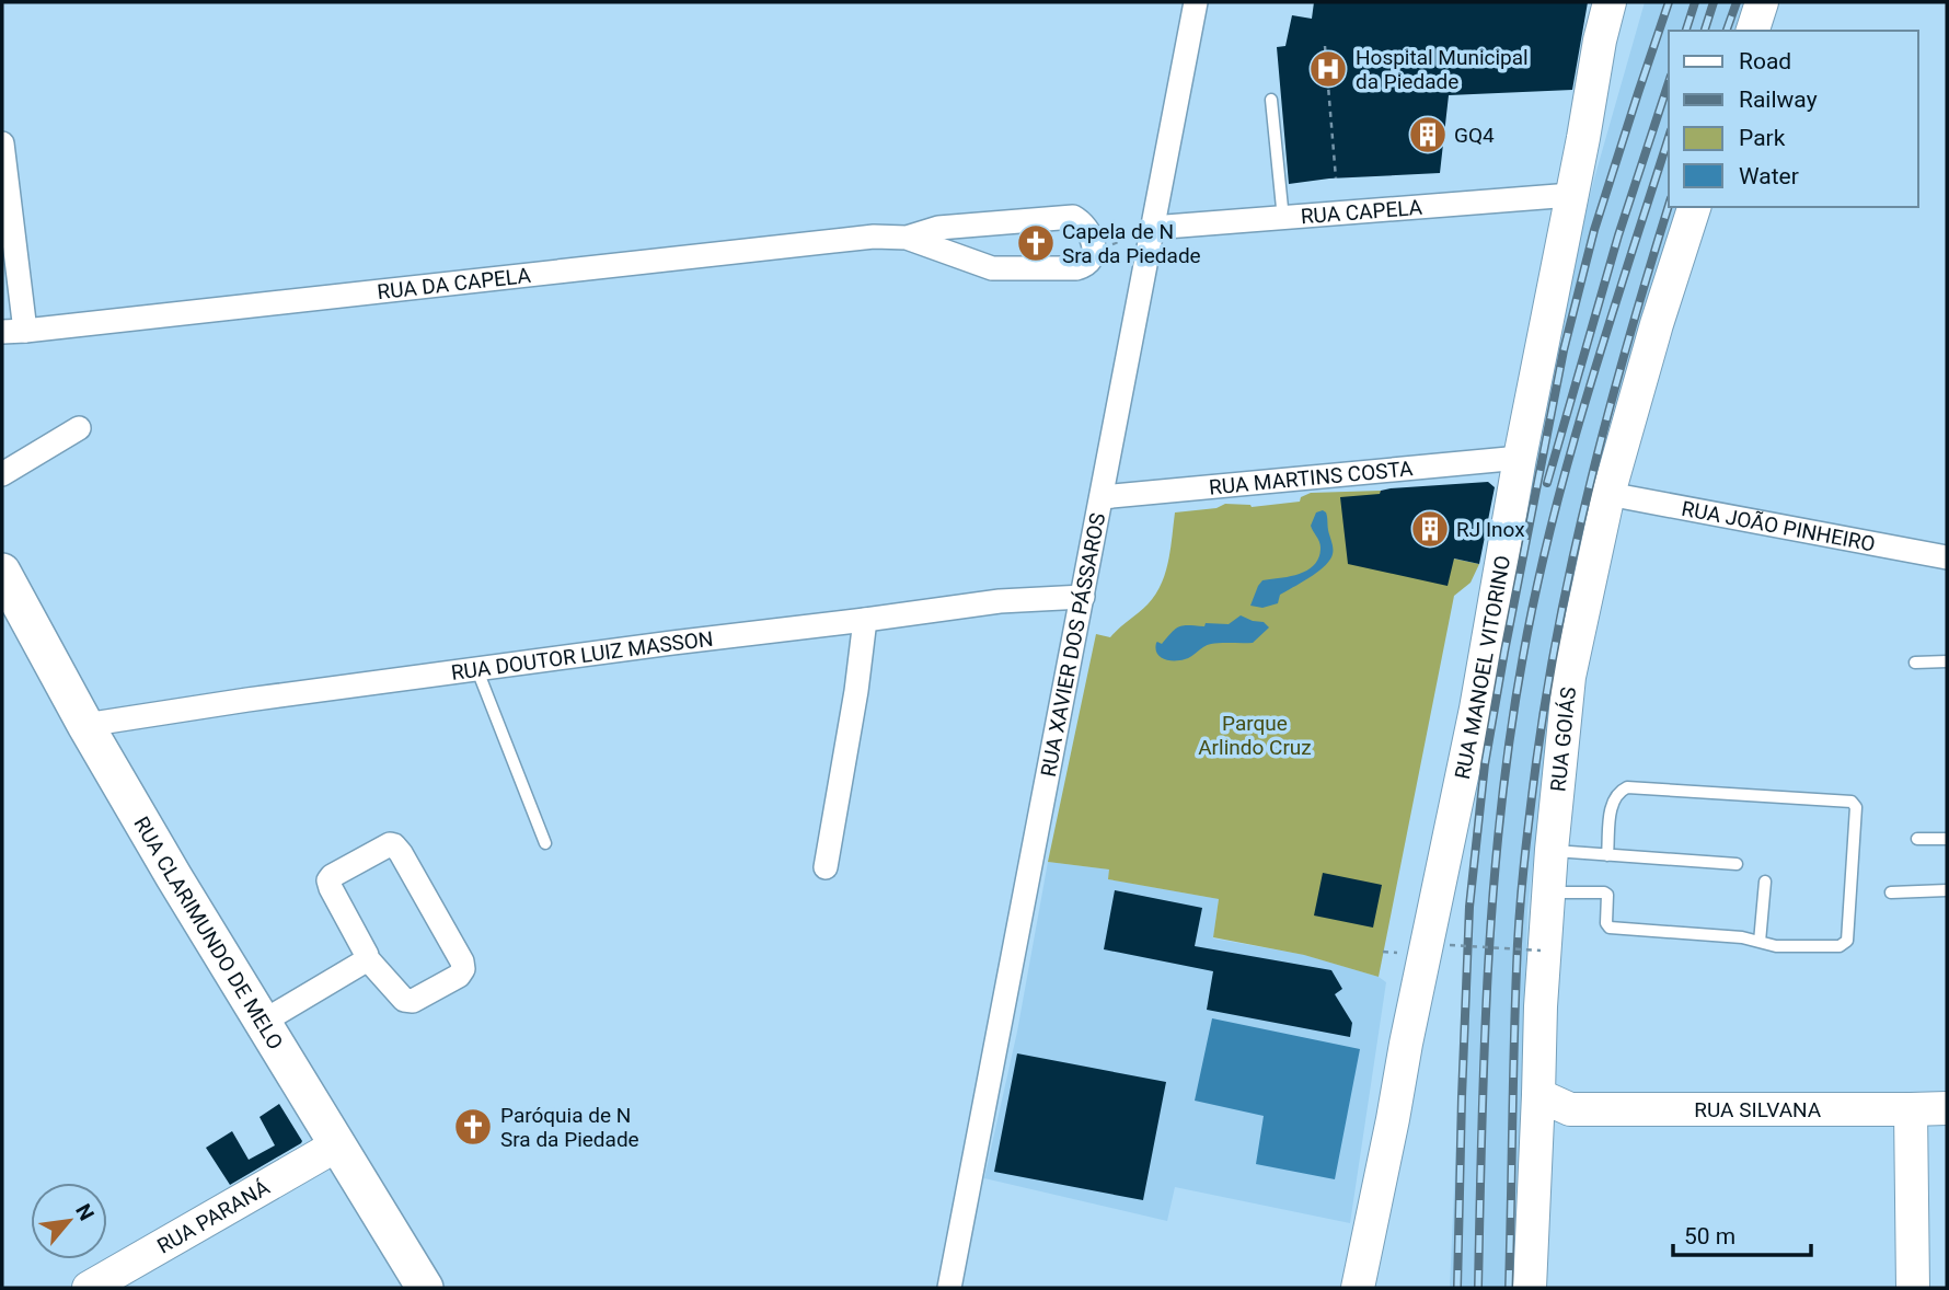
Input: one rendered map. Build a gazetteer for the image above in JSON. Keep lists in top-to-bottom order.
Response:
{
  "streets": {
    "main road": [
      "RUA MANOEL VITORINO",
      "RUA GOIÁS",
      "RUA CLARIMUNDO DE MELO",
      "RUA SILVANA",
      "RUA PARANÁ"
    ],
    "street": [
      "RUA CAPELA",
      "RUA DA CAPELA",
      "RUA MARTINS COSTA",
      "RUA JOÃO PINHEIRO",
      "RUA XAVIER DOS PÁSSAROS",
      "RUA DOUTOR LUIZ MASSON"
    ]
  },
  "crossings": [
    ["RUA CAPELA", "RUA XAVIER DOS PÁSSAROS"],
    ["RUA CAPELA", "RUA MANOEL VITORINO"],
    ["RUA MARTINS COSTA", "RUA XAVIER DOS PÁSSAROS"],
    ["RUA MARTINS COSTA", "RUA MANOEL VITORINO"],
    ["RUA JOÃO PINHEIRO", "RUA GOIÁS"],
    ["RUA XAVIER DOS PÁSSAROS", "RUA DOUTOR LUIZ MASSON"],
    ["RUA DOUTOR LUIZ MASSON", "RUA CLARIMUNDO DE MELO"],
    ["RUA GOIÁS", "RUA SILVANA"],
    ["RUA CLARIMUNDO DE MELO", "RUA PARANÁ"]
  ],
  "parks": ["Parque Arlindo Cruz"],
  "places": {
    "hospital": ["Hospital Municipal da Piedade"],
    "building": ["GQ4", "RJ Inox"],
    "church": ["Capela de N Sra da Piedade", "Paróquia de N Sra da Piedade"]
  },
  "legend": [
    "Road",
    "Railway",
    "Park",
    "Water"
  ],
  "scale_bar": "50 m",
  "north": "top right"
}
